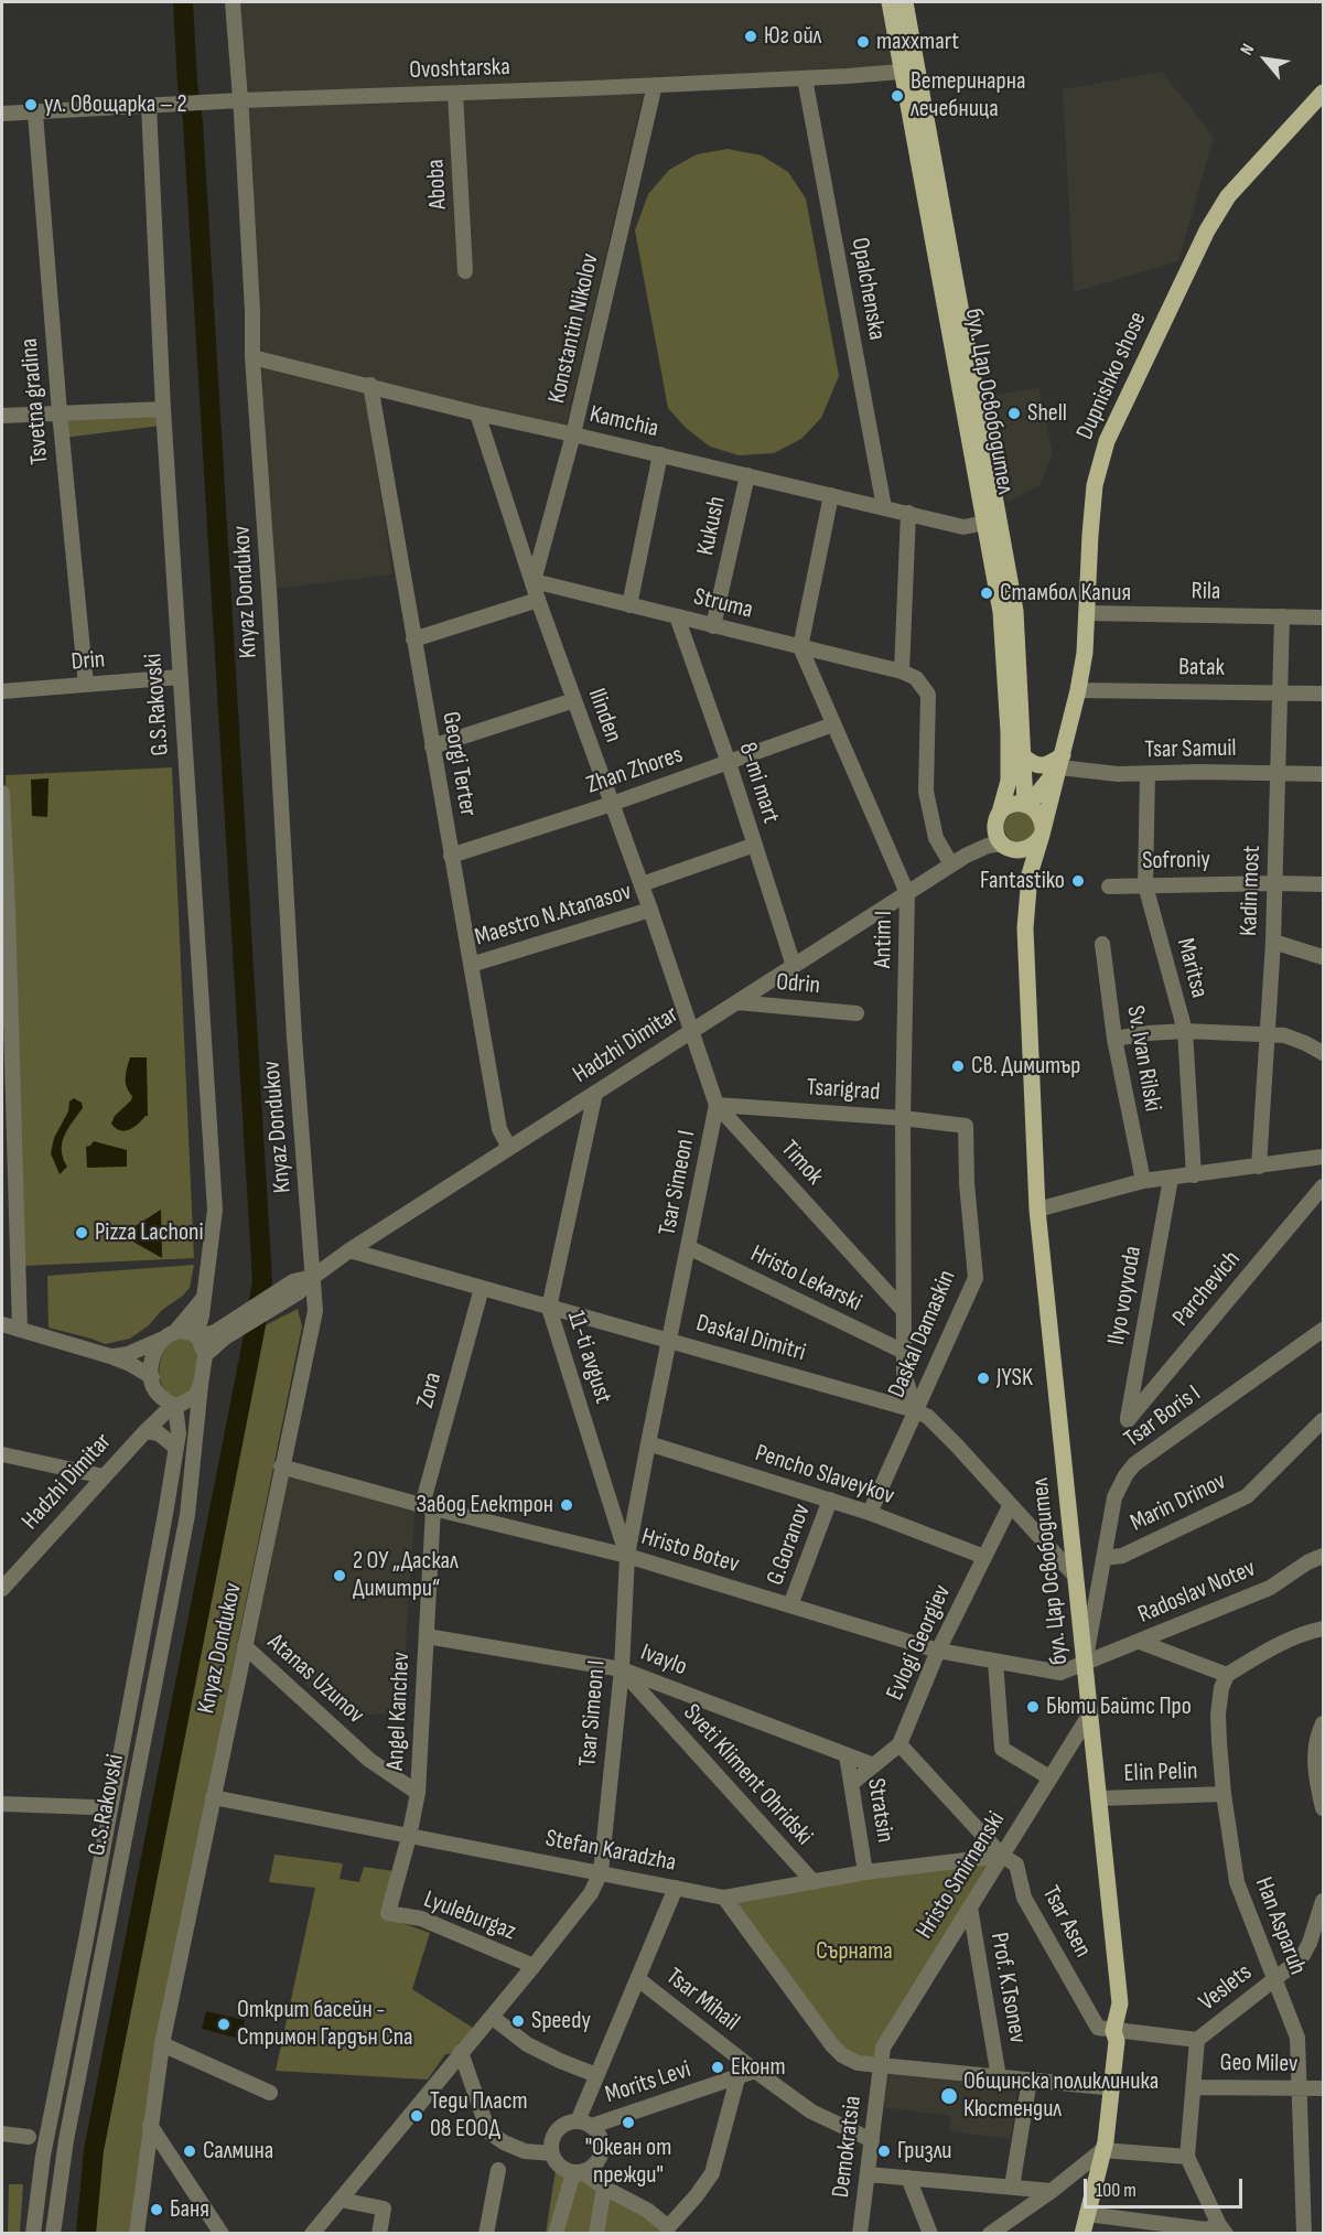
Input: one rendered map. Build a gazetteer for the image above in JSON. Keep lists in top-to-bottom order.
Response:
{
  "streets": {
    "main road": ["Dupnishko shose", "бул. Цар Освободител"],
    "street": [
      "Ovoshtarska",
      "Aboba",
      "Opalchenska",
      "Konstantin Nikolov",
      "Tsvetna gradina",
      "Kamchia",
      "Kukush",
      "Knyaz Dondukov",
      "Rila",
      "Struma",
      "Drin",
      "Batak",
      "G.S.Rakovski",
      "Ilinden",
      "Tsar Samuil",
      "Georgi Terter",
      "Zhan Zhores",
      "8-mi mart",
      "Sofroniy",
      "Kadin most",
      "Maestro N.Atanasov",
      "Antim I",
      "Maritsa",
      "Odrin",
      "Hadzhi Dimitar",
      "Sv. Ivan Rilski",
      "Tsarigrad",
      "Timok",
      "Tsar Simeon I",
      "Hristo Lekarski",
      "Parchevich",
      "Ilyo voyvoda",
      "Daskal Damaskin",
      "Daskal Dimitri",
      "11-ti avgust",
      "Zora",
      "Tsar Boris I",
      "Pencho Slaveykov",
      "Marin Drinov",
      "G.Goranov",
      "Hristo Botev",
      "Radoslav Notev",
      "Evlogi Georgiev",
      "Ivaylo",
      "Atanas Uzunov",
      "Angel Kanchev",
      "Elin Pelin",
      "Sveti Kliment Ohridski",
      "Stratsin",
      "Stefan Karadzha",
      "Hristo Smirnenski",
      "Lyuleburgaz",
      "Tsar Asen",
      "Han Asparuh",
      "Prof. K.Tsonev",
      "Veslets",
      "Tsar Mihail",
      "Geo Milev",
      "Morits Levi",
      "Demokratsia"
    ]
  },
  "crossings": [
    ["Ovoshtarska", "Aboba"],
    ["Ovoshtarska", "Opalchenska"],
    ["Ovoshtarska", "Konstantin Nikolov"],
    ["Ovoshtarska", "Tsvetna gradina"],
    ["Ovoshtarska", "бул. Цар Освободител"],
    ["Ovoshtarska", "Knyaz Dondukov"],
    ["Ovoshtarska", "G.S.Rakovski"],
    ["Opalchenska", "Kamchia"],
    ["Konstantin Nikolov", "Kamchia"],
    ["Konstantin Nikolov", "Struma"],
    ["Konstantin Nikolov", "Ilinden"],
    ["Dupnishko shose", "бул. Цар Освободител"],
    ["Dupnishko shose", "Rila"],
    ["Dupnishko shose", "Batak"],
    ["Dupnishko shose", "Tsar Samuil"],
    ["Tsvetna gradina", "Drin"],
    ["бул. Цар Освободител", "Kamchia"],
    ["бул. Цар Освободител", "Daskal Dimitri"],
    ["бул. Цар Освободител", "Tsar Boris I"],
    ["бул. Цар Освободител", "Hristo Botev"],
    ["бул. Цар Освободител", "Radoslav Notev"],
    ["бул. Цар Освободител", "Elin Pelin"],
    ["бул. Цар Освободител", "Hristo Smirnenski"],
    ["бул. Цар Освободител", "Tsar Asen"],
    ["бул. Цар Освободител", "Veslets"],
    ["Kamchia", "Kukush"],
    ["Kamchia", "Knyaz Dondukov"],
    ["Kamchia", "Ilinden"],
    ["Kamchia", "Georgi Terter"],
    ["Kukush", "Struma"],
    ["Knyaz Dondukov", "Hadzhi Dimitar"],
    ["Knyaz Dondukov", "Hristo Botev"],
    ["Knyaz Dondukov", "Atanas Uzunov"],
    ["Knyaz Dondukov", "Stefan Karadzha"],
    ["Rila", "Kadin most"],
    ["Struma", "Ilinden"],
    ["Struma", "8-mi mart"],
    ["Struma", "Antim I"],
    ["Drin", "G.S.Rakovski"],
    ["Batak", "Kadin most"],
    ["G.S.Rakovski", "Hadzhi Dimitar"],
    ["Ilinden", "Zhan Zhores"],
    ["Ilinden", "Maestro N.Atanasov"],
    ["Ilinden", "Hadzhi Dimitar"],
    ["Ilinden", "Timok"],
    ["Tsar Samuil", "Kadin most"],
    ["Tsar Samuil", "Maritsa"],
    ["Georgi Terter", "Zhan Zhores"],
    ["Georgi Terter", "Maestro N.Atanasov"],
    ["Georgi Terter", "Hadzhi Dimitar"],
    ["Zhan Zhores", "8-mi mart"],
    ["Zhan Zhores", "Antim I"],
    ["8-mi mart", "Maestro N.Atanasov"],
    ["8-mi mart", "Hadzhi Dimitar"],
    ["Sofroniy", "Kadin most"],
    ["Sofroniy", "Maritsa"],
    ["Antim I", "Hadzhi Dimitar"],
    ["Antim I", "Tsarigrad"],
    ["Antim I", "Timok"],
    ["Antim I", "Hristo Lekarski"],
    ["Antim I", "Daskal Damaskin"],
    ["Antim I", "Daskal Dimitri"],
    ["Odrin", "Hadzhi Dimitar"],
    ["Hadzhi Dimitar", "Timok"],
    ["Hadzhi Dimitar", "Daskal Dimitri"],
    ["Hadzhi Dimitar", "11-ti avgust"],
    ["Tsarigrad", "Timok"],
    ["Tsarigrad", "Tsar Simeon I"],
    ["Tsarigrad", "Daskal Damaskin"],
    ["Timok", "Tsar Simeon I"],
    ["Tsar Simeon I", "Hristo Lekarski"],
    ["Tsar Simeon I", "Daskal Dimitri"],
    ["Tsar Simeon I", "11-ti avgust"],
    ["Tsar Simeon I", "Pencho Slaveykov"],
    ["Tsar Simeon I", "Hristo Botev"],
    ["Tsar Simeon I", "Ivaylo"],
    ["Tsar Simeon I", "Sveti Kliment Ohridski"],
    ["Tsar Simeon I", "Stefan Karadzha"],
    ["Tsar Simeon I", "Lyuleburgaz"],
    ["Parchevich", "Ilyo voyvoda"],
    ["Daskal Damaskin", "Daskal Dimitri"],
    ["Daskal Damaskin", "Pencho Slaveykov"],
    ["Daskal Dimitri", "11-ti avgust"],
    ["Daskal Dimitri", "Zora"],
    ["Daskal Dimitri", "Evlogi Georgiev"],
    ["11-ti avgust", "Hristo Botev"],
    ["Zora", "Hristo Botev"],
    ["Zora", "Angel Kanchev"],
    ["Tsar Boris I", "Marin Drinov"],
    ["Tsar Boris I", "Hristo Botev"],
    ["Tsar Boris I", "Radoslav Notev"],
    ["Pencho Slaveykov", "G.Goranov"],
    ["Pencho Slaveykov", "Evlogi Georgiev"],
    ["G.Goranov", "Hristo Botev"],
    ["Hristo Botev", "Radoslav Notev"],
    ["Hristo Botev", "Evlogi Georgiev"],
    ["Hristo Botev", "Angel Kanchev"],
    ["Evlogi Georgiev", "Ivaylo"],
    ["Evlogi Georgiev", "Stratsin"],
    ["Evlogi Georgiev", "Tsar Asen"],
    ["Ivaylo", "Angel Kanchev"],
    ["Ivaylo", "Sveti Kliment Ohridski"],
    ["Ivaylo", "Stratsin"],
    ["Atanas Uzunov", "Angel Kanchev"],
    ["Angel Kanchev", "Stefan Karadzha"],
    ["Angel Kanchev", "Lyuleburgaz"],
    ["Elin Pelin", "Han Asparuh"],
    ["Sveti Kliment Ohridski", "Stefan Karadzha"],
    ["Stratsin", "Stefan Karadzha"],
    ["Stefan Karadzha", "Hristo Smirnenski"],
    ["Stefan Karadzha", "Tsar Asen"],
    ["Hristo Smirnenski", "Tsar Asen"],
    ["Hristo Smirnenski", "Prof. K.Tsonev"],
    ["Hristo Smirnenski", "Demokratsia"],
    ["Tsar Asen", "Veslets"],
    ["Han Asparuh", "Veslets"],
    ["Han Asparuh", "Geo Milev"],
    ["Tsar Mihail", "Morits Levi"],
    ["Tsar Mihail", "Demokratsia"]
  ],
  "parks": ["Сърната"],
  "places": [
    "Юг ойл",
    "maxxmart",
    "Ветеринарна лечебница",
    "ул. Овощарка – 2",
    "Shell",
    "Стамбол Капия",
    "Fantastiko",
    "Св. Димитър",
    "Pizza Lachoni",
    "JYSK",
    "Завод Електрон",
    "2 ОУ „Даскал Димитри“",
    "Бюти Байтс Про",
    "Speedy",
    "Открит басейн - Стримон Гардън Спа",
    "Еконт",
    "Общинска поликлиника Кюстендил",
    "Теди Пласт 08 ЕООД",
    "\"Океан от прежди\"",
    "Салмина",
    "Гризли",
    "Баня"
  ],
  "scale_bar": "100 m",
  "north": "top left"
}
